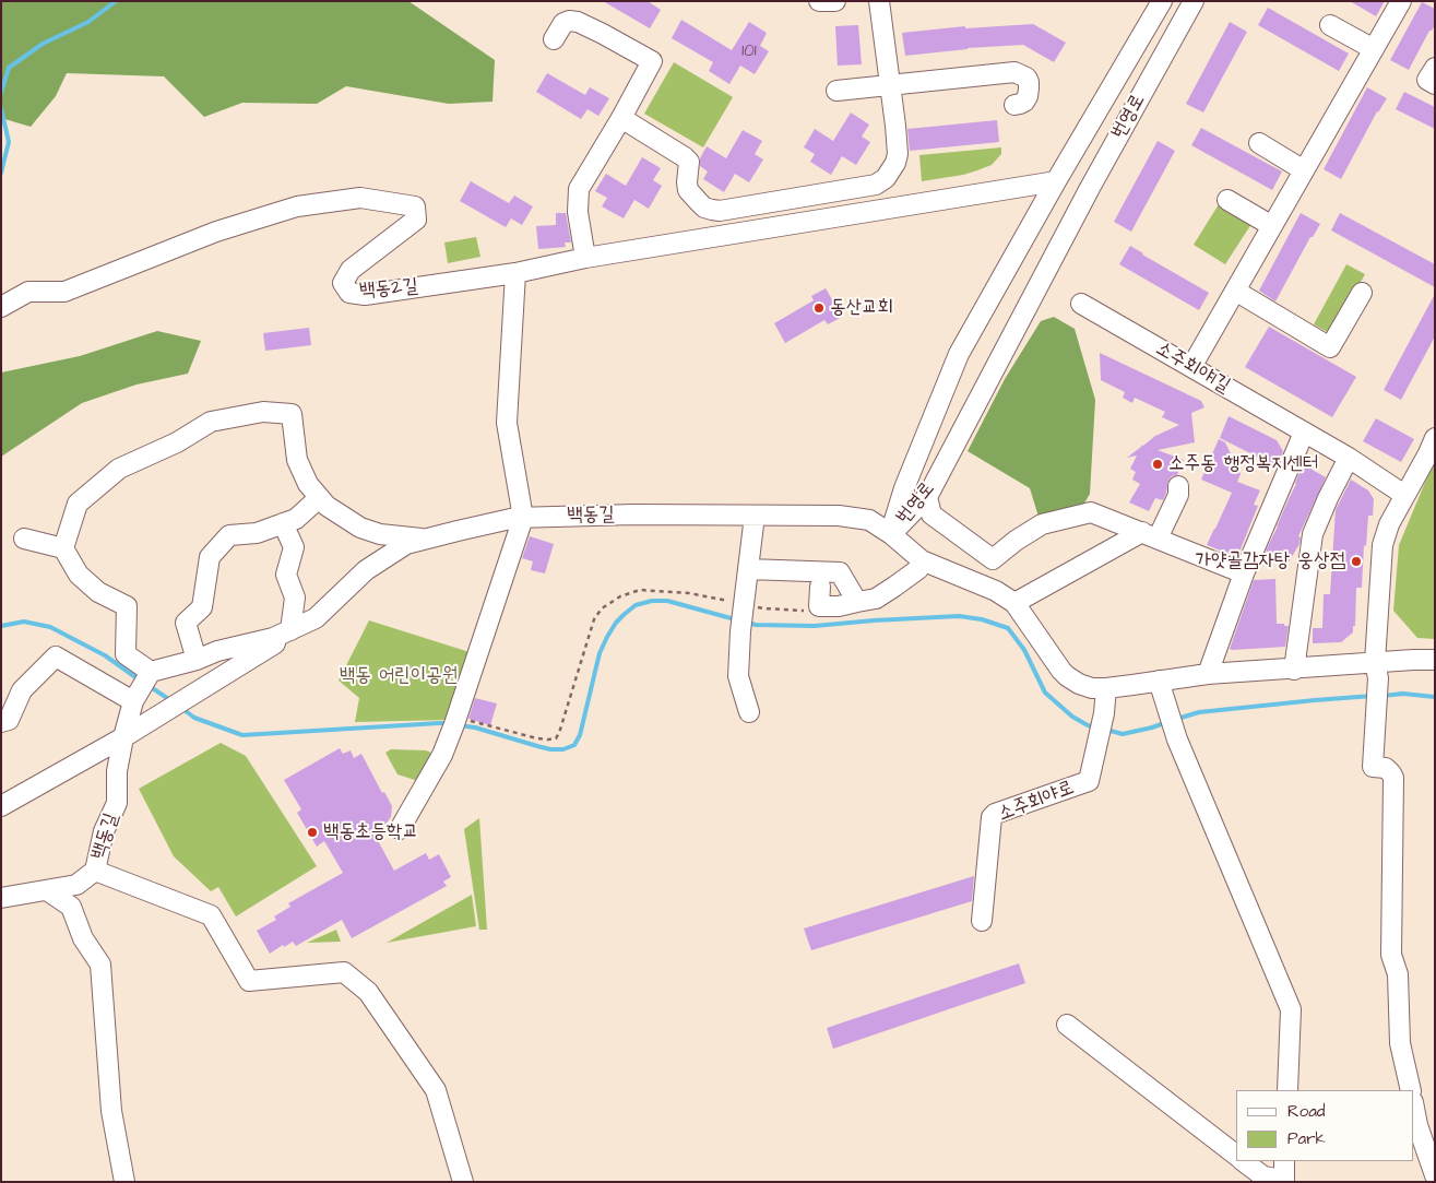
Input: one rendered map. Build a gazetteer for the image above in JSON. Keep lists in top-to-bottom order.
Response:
{
  "streets": {
    "street": [
      "번영로",
      "백동2길",
      "소주회야1길",
      "백동길",
      "소주회야로"
    ]
  },
  "crossings": [
    ["번영로", "백동길"]
  ],
  "parks": ["백동 어린이공원"],
  "places": [
    "동산교회",
    "소주동 행정복지센터",
    "가얏골감자탕 웅상점",
    "백동초등학교"
  ],
  "house_numbers": ["101"],
  "legend": ["Road", "Park"]
}
